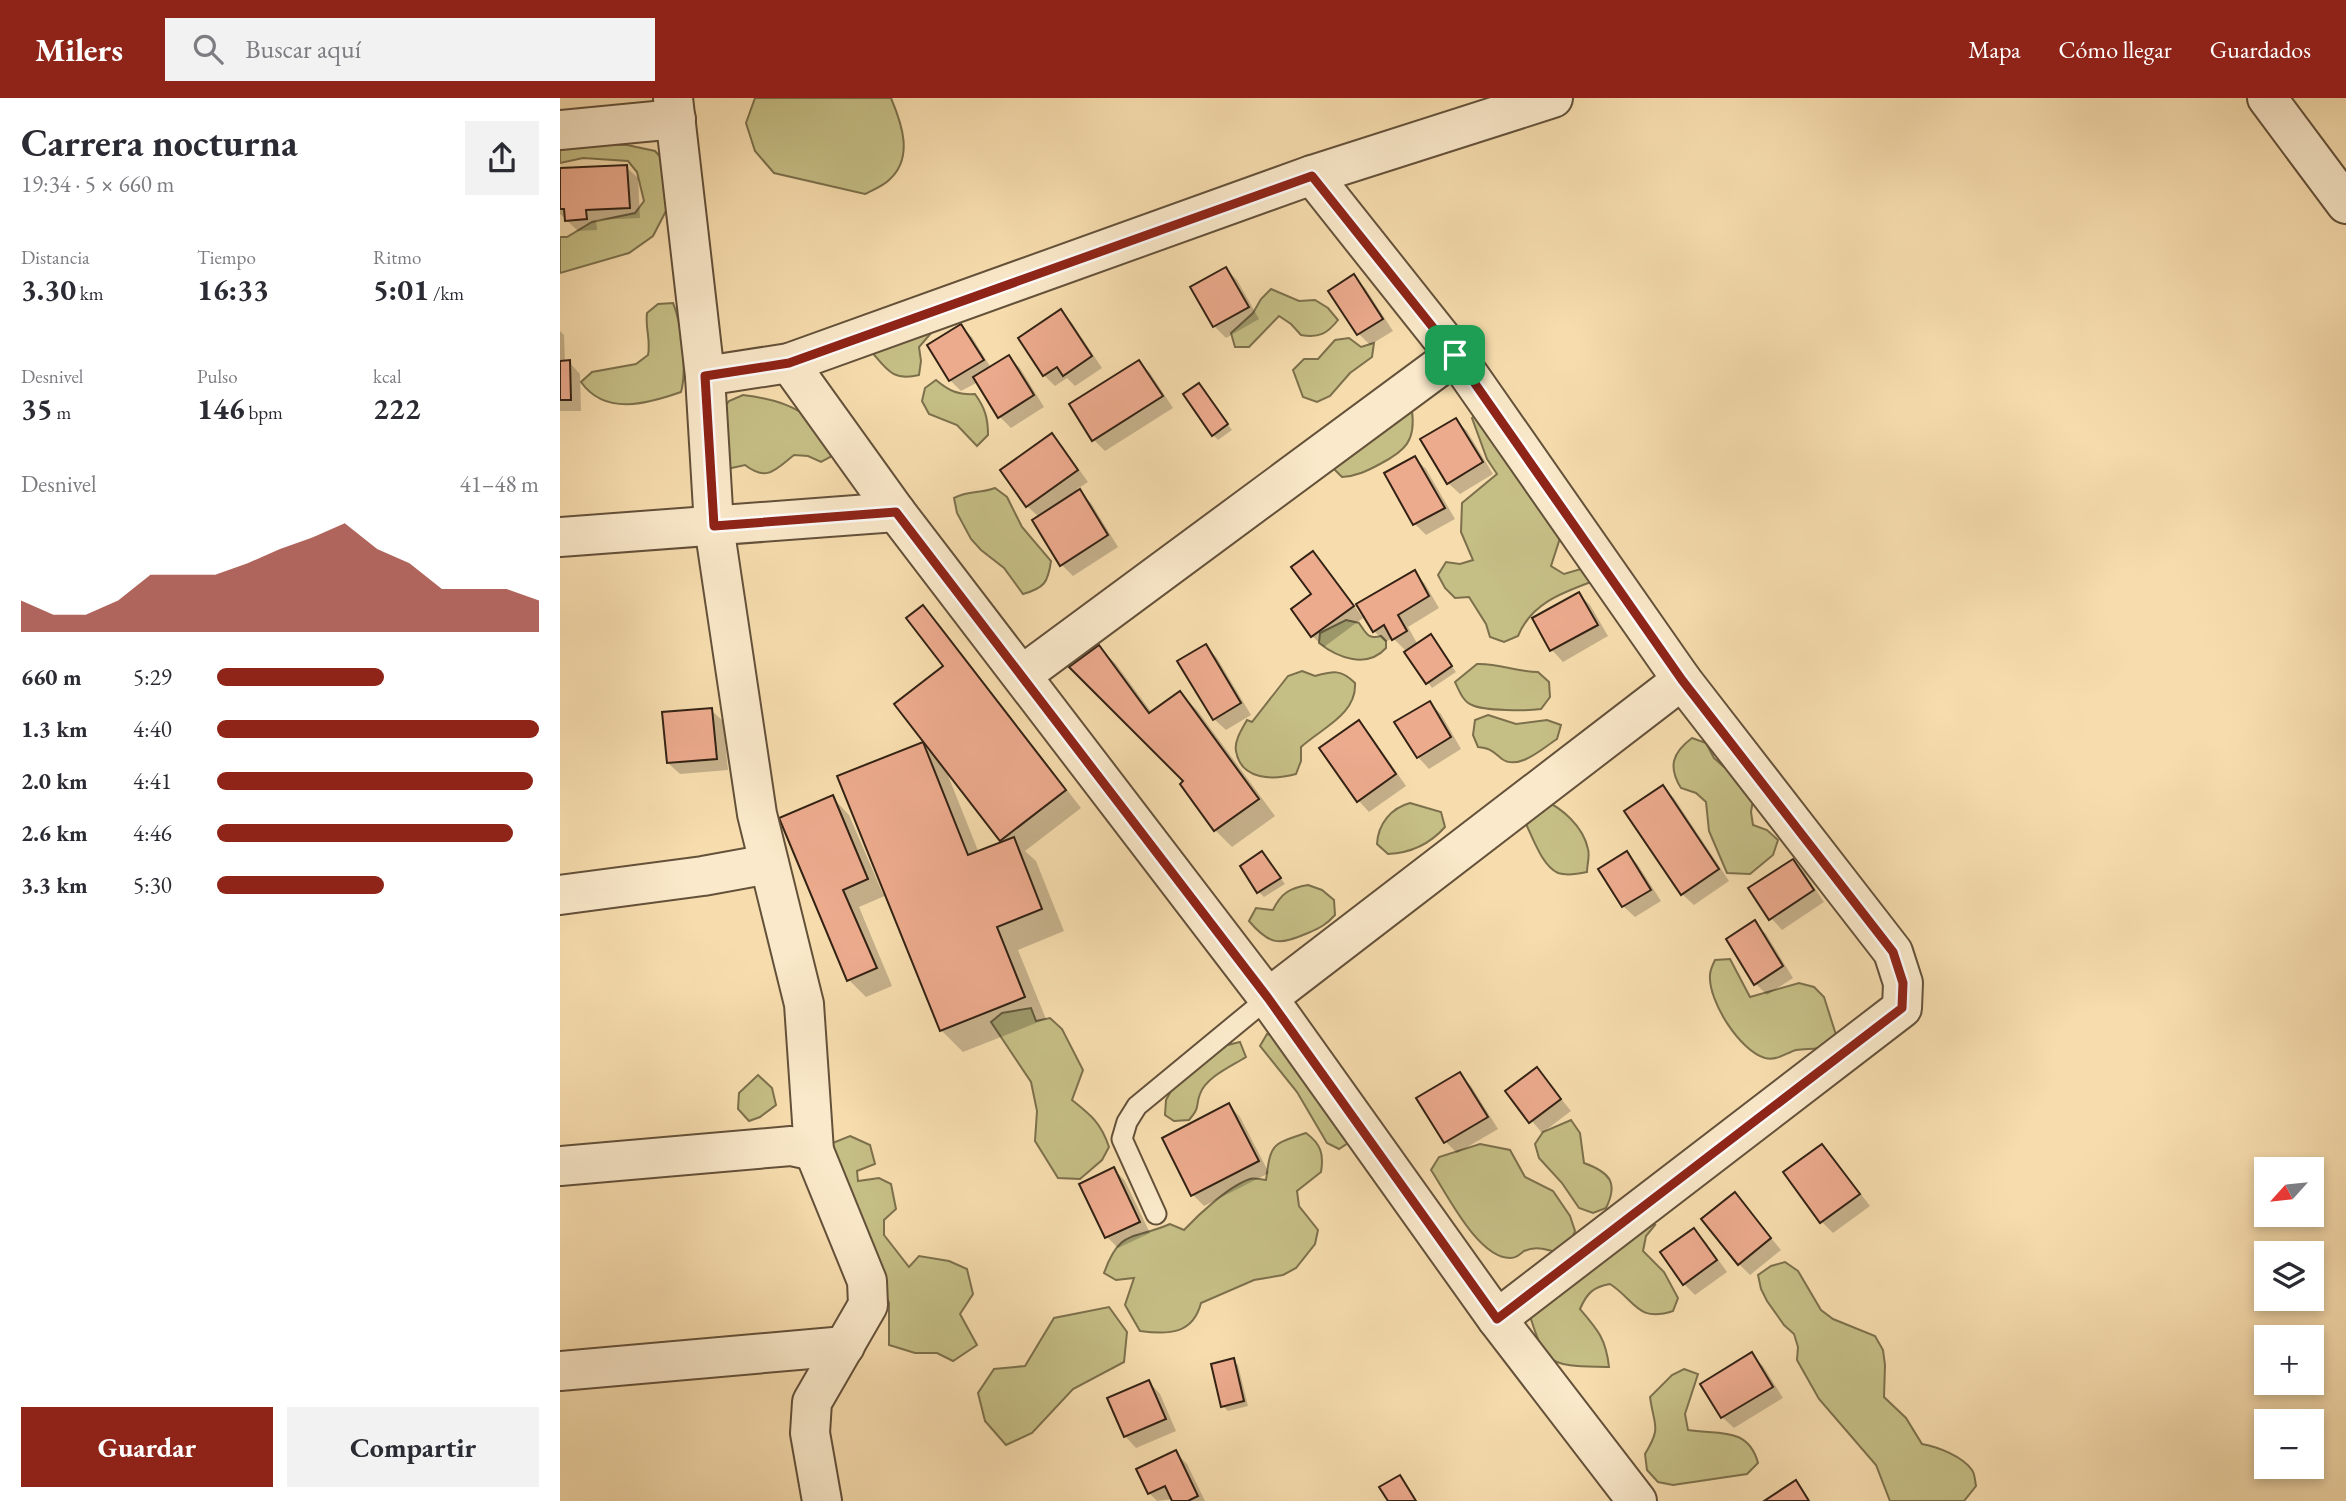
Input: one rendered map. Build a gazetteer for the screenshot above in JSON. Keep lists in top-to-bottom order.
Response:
{
  "north": "bottom left",
  "page": {
    "header": "Milers",
    "search": "Buscar aquí",
    "nav": ["Mapa", "Cómo llegar", "Guardados"],
    "heading": ["Carrera nocturna", "19:34 · 5 × 660 m"],
    "stats": [
      ["Distancia", "3.30 km"],
      ["Tiempo", "16:33"],
      ["Ritmo", "5:01 /km"],
      ["Desnivel", "35 m"],
      ["Pulso", "146 bpm"],
      ["kcal", "222"]
    ],
    "chart": ["Desnivel", "41–48 m"],
    "list": [
      {
        "name": "660 m",
        "note": "5:29"
      },
      {
        "name": "1.3 km",
        "note": "4:40"
      },
      {
        "name": "2.0 km",
        "note": "4:41"
      },
      {
        "name": "2.6 km",
        "note": "4:46"
      },
      {
        "name": "3.3 km",
        "note": "5:30"
      }
    ],
    "map_buttons": ["+", "−"],
    "buttons": ["Guardar", "Compartir"]
  }
}
